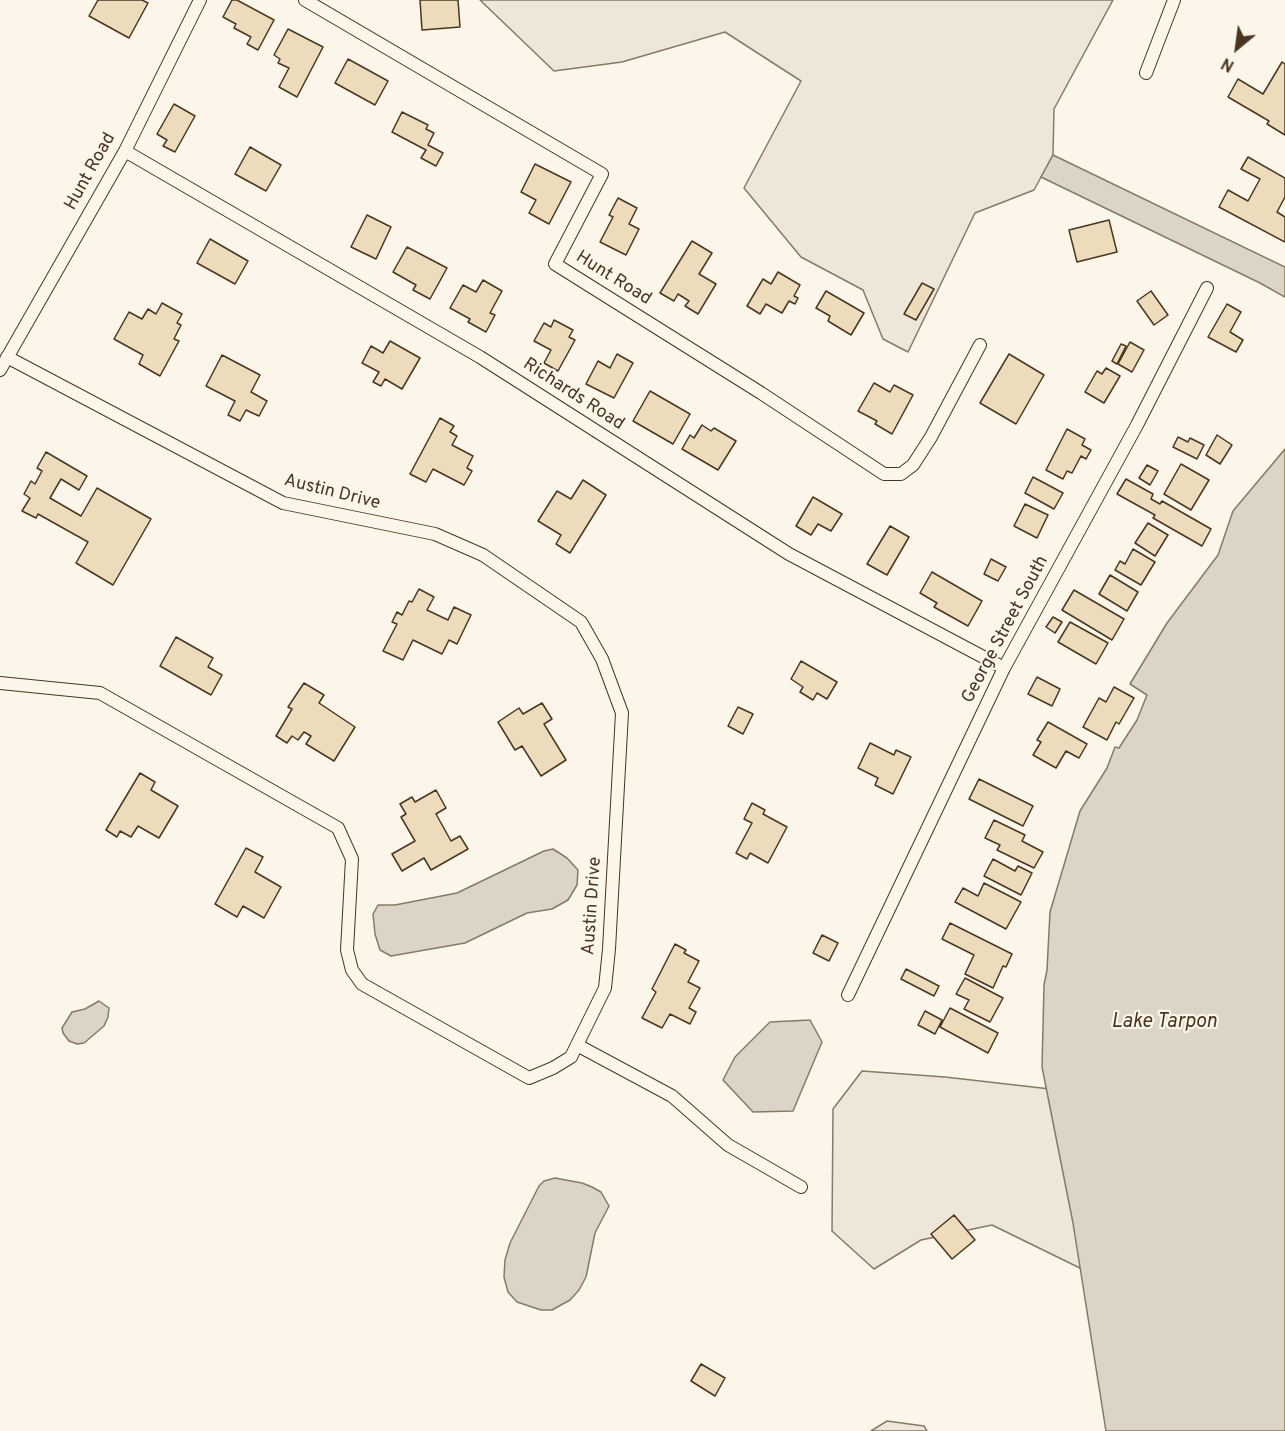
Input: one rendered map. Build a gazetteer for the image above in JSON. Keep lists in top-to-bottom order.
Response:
{
  "streets": {
    "street": [
      "Hunt Road",
      "Richards Road",
      "Austin Drive",
      "George Street South"
    ]
  },
  "crossings": [
    ["Hunt Road", "Richards Road"],
    ["Hunt Road", "Austin Drive"],
    ["Richards Road", "George Street South"]
  ],
  "water": ["Lake Tarpon"],
  "north": "bottom left"
}
